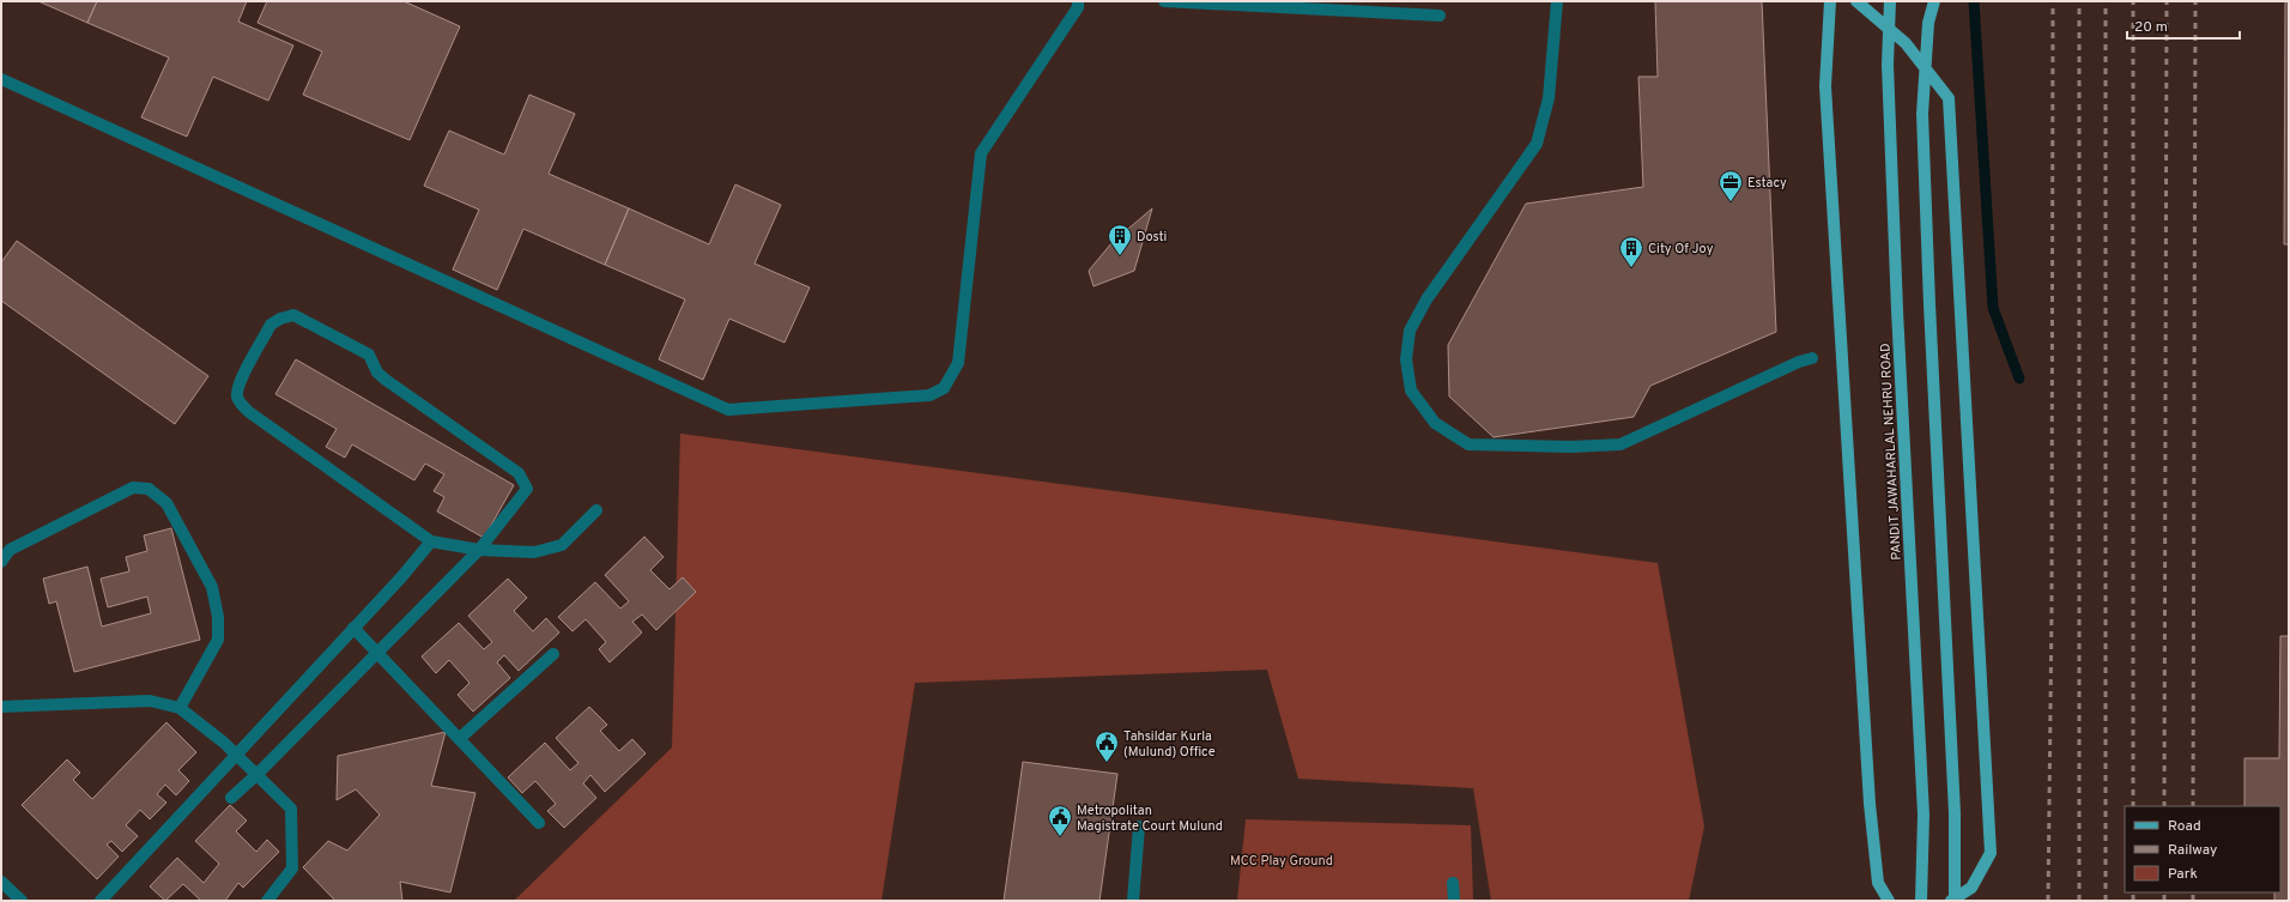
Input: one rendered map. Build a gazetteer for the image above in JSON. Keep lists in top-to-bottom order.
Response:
{
  "streets": {
    "main road": ["PANDIT JAWAHARLAL NEHRU ROAD"]
  },
  "parks": ["MCC Play Ground"],
  "places": {
    "office": ["Estacy"],
    "building": ["Dosti", "City Of Joy"],
    "public building": ["Tahsildar Kurla (Mulund) Office", "Metropolitan Magistrate Court Mulund"]
  },
  "legend": ["Road", "Railway", "Park"],
  "scale_bar": "20 m"
}
